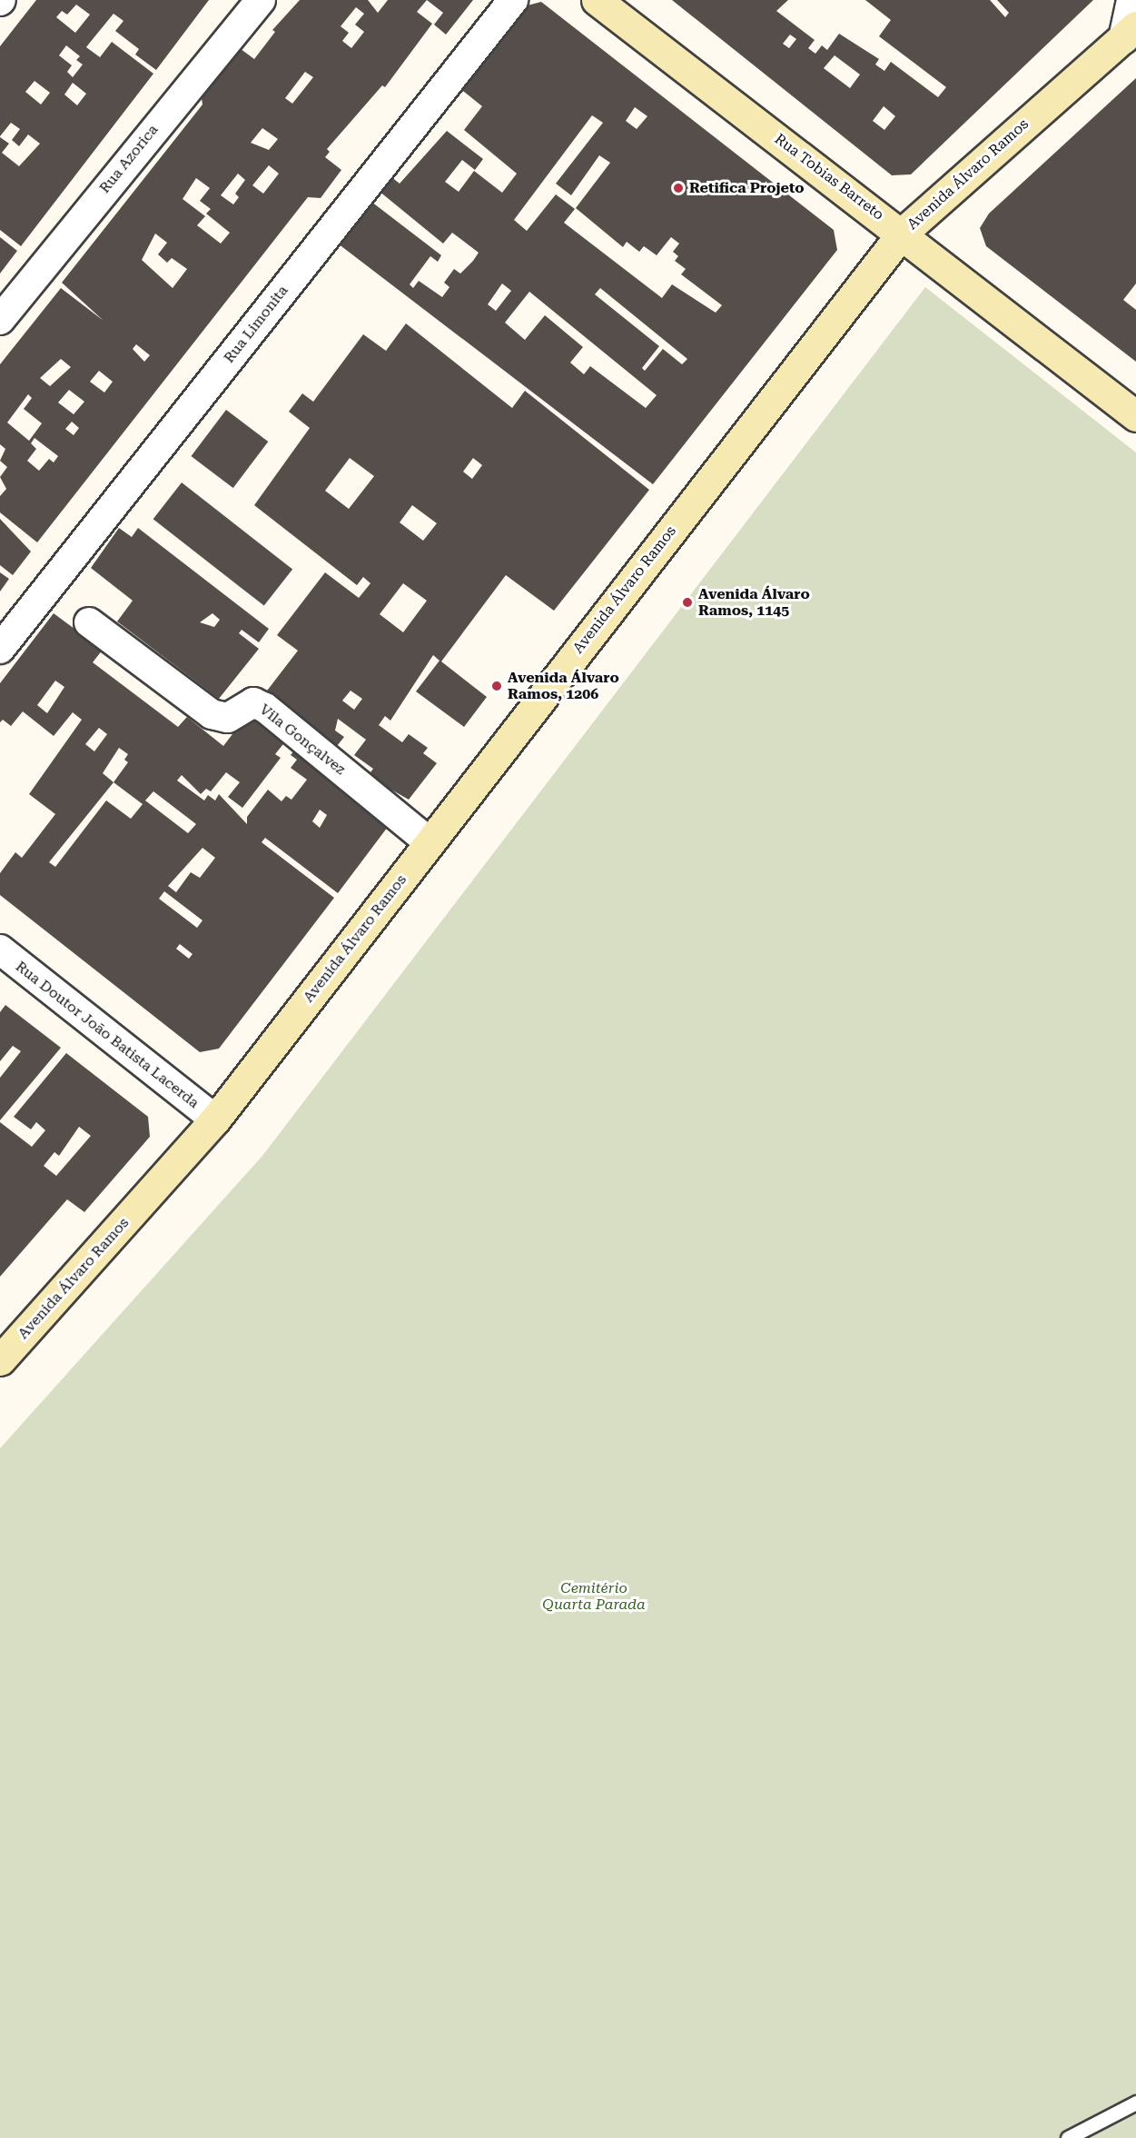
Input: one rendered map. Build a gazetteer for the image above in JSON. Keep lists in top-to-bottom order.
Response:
{
  "streets": {
    "main road": ["Avenida Álvaro Ramos", "Rua Tobias Barreto"],
    "street": [
      "Rua Azorica",
      "Rua Limonita",
      "Vila Gonçalvez",
      "Rua Doutor João Batista Lacerda"
    ]
  },
  "crossings": [
    ["Avenida Álvaro Ramos", "Rua Tobias Barreto"],
    ["Avenida Álvaro Ramos", "Vila Gonçalvez"],
    ["Avenida Álvaro Ramos", "Rua Doutor João Batista Lacerda"]
  ],
  "parks": ["Cemitério Quarta Parada"],
  "places": ["Retifica Projeto", "Avenida Álvaro Ramos, 1145", "Avenida Álvaro Ramos, 1206"]
}
